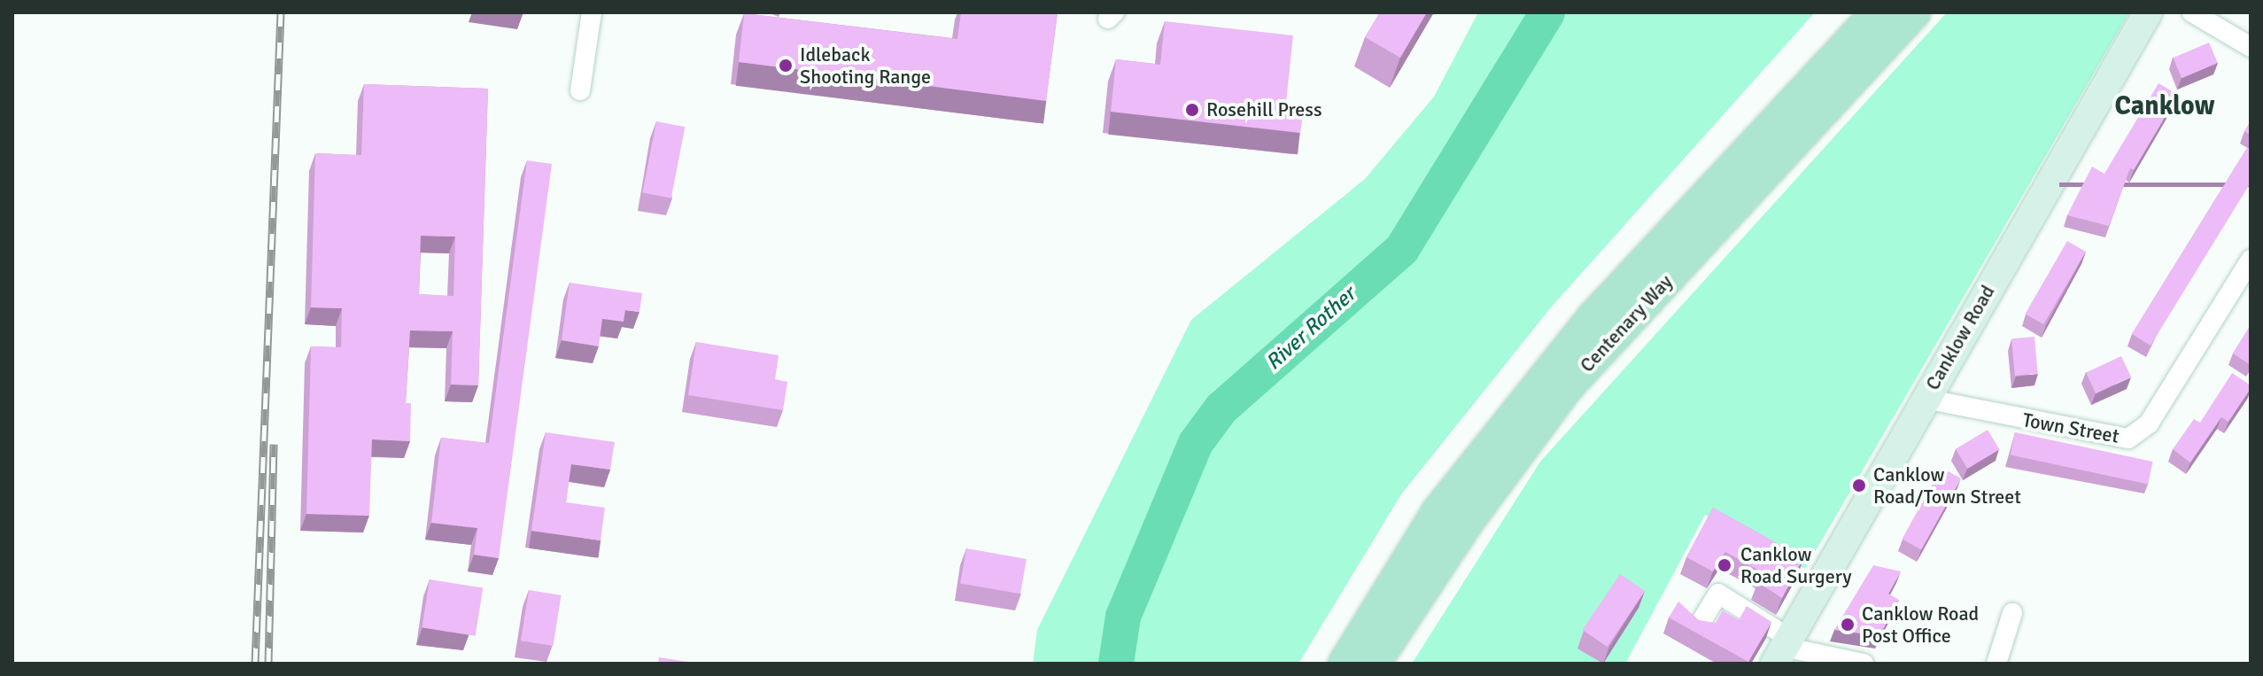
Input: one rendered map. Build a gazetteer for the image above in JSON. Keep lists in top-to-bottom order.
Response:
{
  "streets": {
    "main road": ["Centenary Way"],
    "street": ["Canklow Road", "Town Street"]
  },
  "crossings": [
    ["Canklow Road", "Town Street"]
  ],
  "districts": ["Canklow"],
  "water": ["River Rother"],
  "places": [
    "Idleback Shooting Range",
    "Rosehill Press",
    "Canklow Road/Town Street",
    "Canklow Road Surgery",
    "Canklow Road Post Office"
  ]
}
